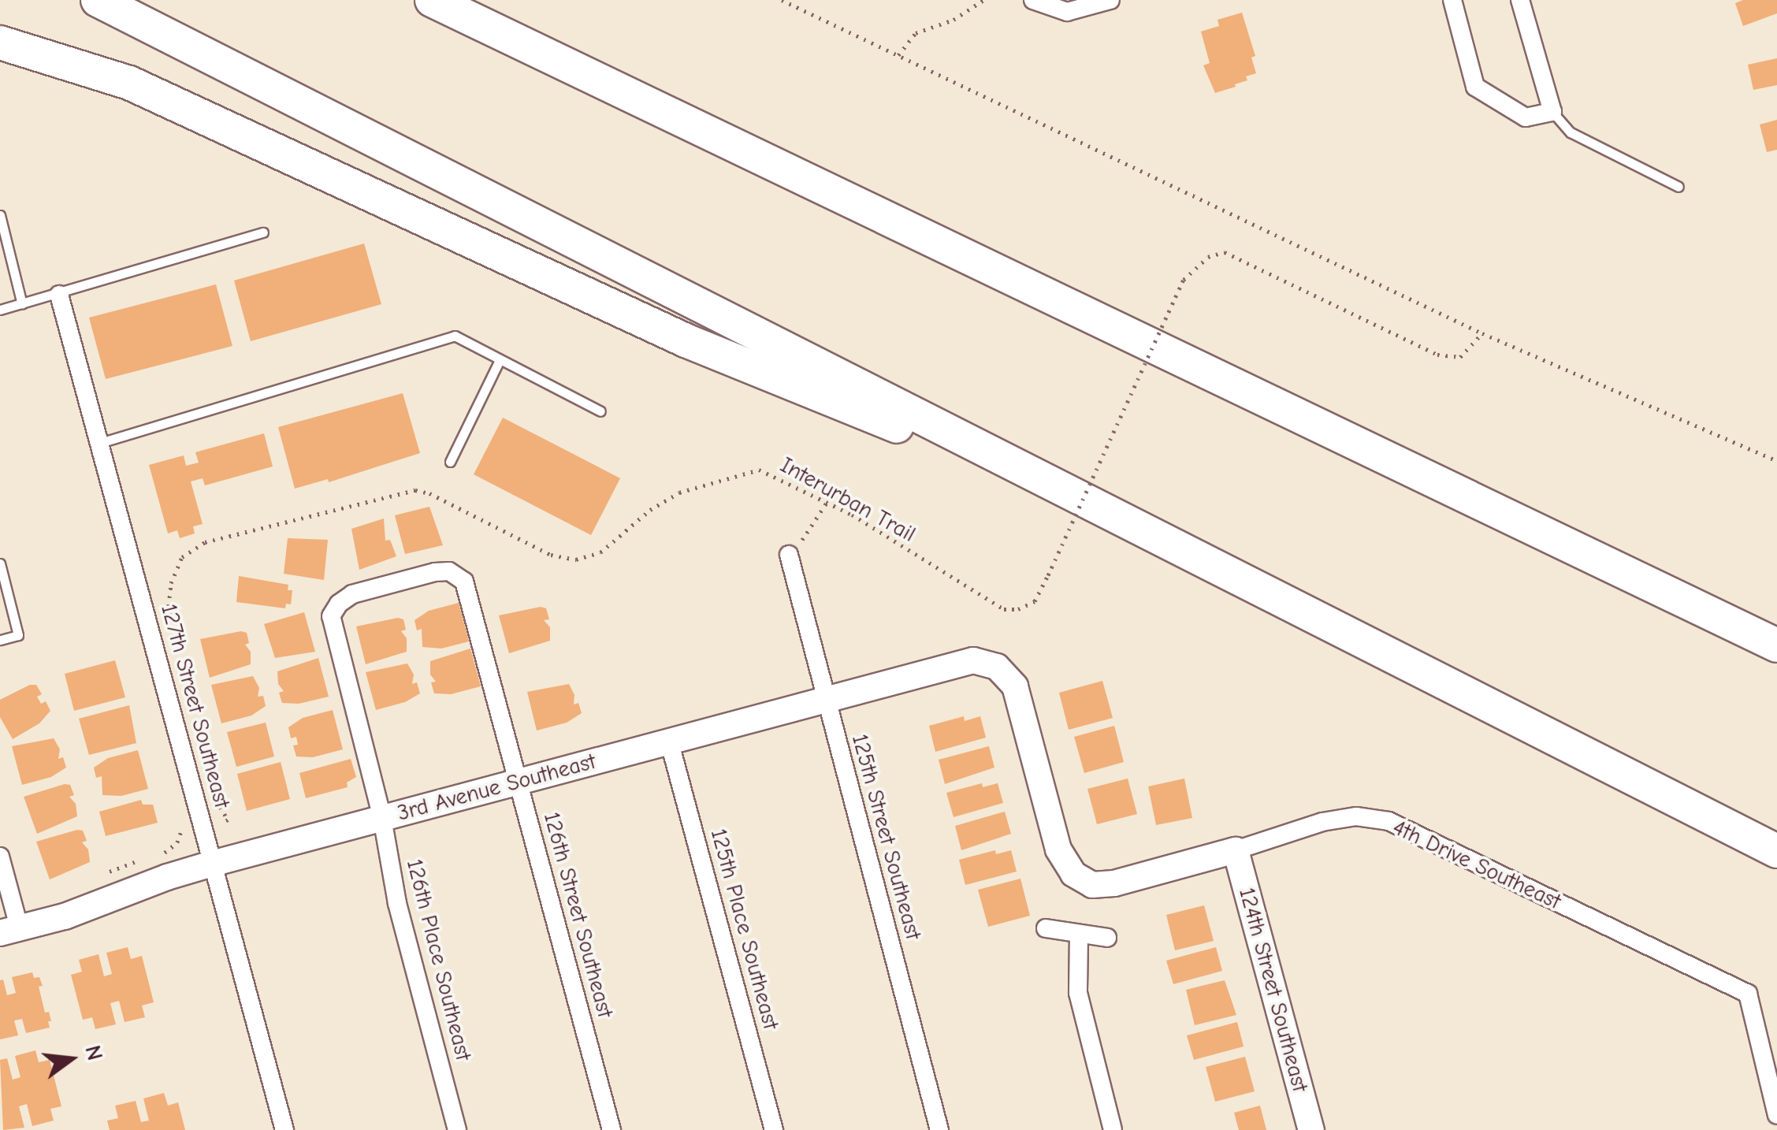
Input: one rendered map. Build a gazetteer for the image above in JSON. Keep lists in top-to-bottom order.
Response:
{
  "streets": {
    "street": [
      "127th Street Southeast",
      "3rd Avenue Southeast",
      "125th Street Southeast",
      "4th Drive Southeast",
      "126th Street Southeast",
      "125th Place Southeast",
      "126th Place Southeast",
      "124th Street Southeast"
    ],
    "path": ["Interurban Trail"]
  },
  "crossings": [
    ["127th Street Southeast", "3rd Avenue Southeast"],
    ["3rd Avenue Southeast", "125th Street Southeast"],
    ["3rd Avenue Southeast", "4th Drive Southeast"],
    ["3rd Avenue Southeast", "126th Street Southeast"],
    ["3rd Avenue Southeast", "125th Place Southeast"],
    ["3rd Avenue Southeast", "126th Place Southeast"],
    ["4th Drive Southeast", "124th Street Southeast"],
    ["126th Street Southeast", "126th Place Southeast"]
  ],
  "north": "right"
}
